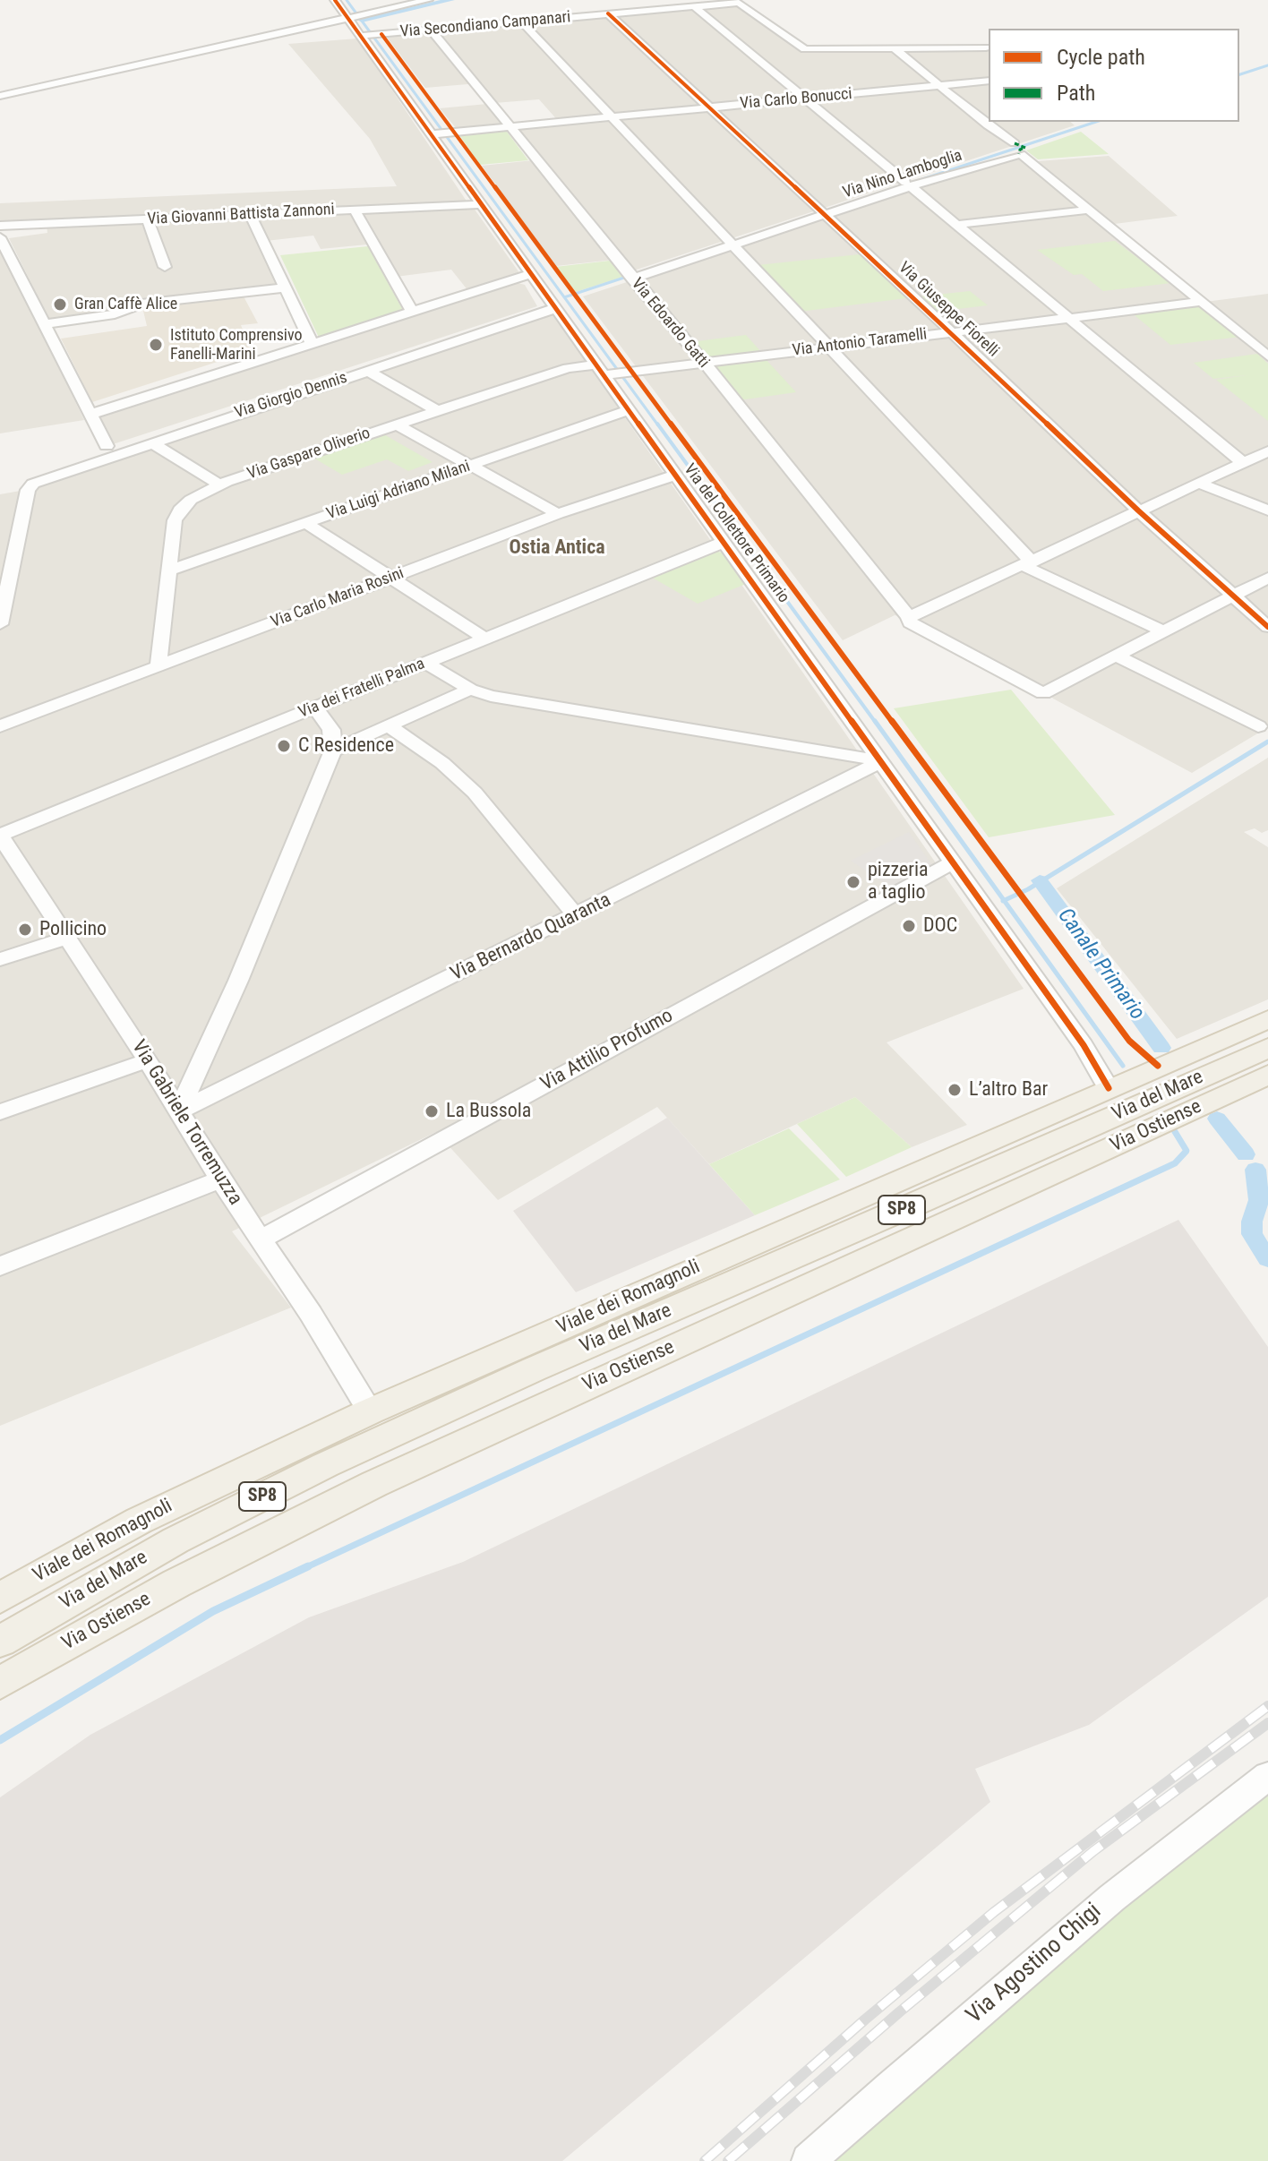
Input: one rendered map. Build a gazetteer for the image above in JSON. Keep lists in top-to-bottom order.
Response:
{
  "streets": {
    "main road": [
      "Via del Mare",
      "Via Ostiense",
      "SP8",
      "Viale dei Romagnoli"
    ],
    "street": [
      "Via Secondiano Campanari",
      "Via Carlo Bonucci",
      "Via Nino Lamboglia",
      "Via Giovanni Battista Zannoni",
      "Via Giuseppe Fiorelli",
      "Via Edoardo Gatti",
      "Via Antonio Taramelli",
      "Via Giorgio Dennis",
      "Via Gaspare Oliverio",
      "Via Luigi Adriano Milani",
      "Via del Collettore Primario",
      "Via Carlo Maria Rosini",
      "Via dei Fratelli Palma",
      "Via Bernardo Quaranta",
      "Via Attilio Profumo",
      "Via Gabriele Torremuzza",
      "Via Agostino Chigi"
    ]
  },
  "crossings": [
    ["Via Secondiano Campanari", "Via Giuseppe Fiorelli"],
    ["Via Secondiano Campanari", "Via Edoardo Gatti"],
    ["Via Secondiano Campanari", "Via del Collettore Primario"],
    ["Via Carlo Bonucci", "Via Giuseppe Fiorelli"],
    ["Via Carlo Bonucci", "Via Edoardo Gatti"],
    ["Via Carlo Bonucci", "Via del Collettore Primario"],
    ["Via Nino Lamboglia", "Via Giuseppe Fiorelli"],
    ["Via Nino Lamboglia", "Via Edoardo Gatti"],
    ["Via Giovanni Battista Zannoni", "Via del Collettore Primario"],
    ["Via Giuseppe Fiorelli", "Via Antonio Taramelli"],
    ["Via Edoardo Gatti", "Via Antonio Taramelli"],
    ["Via Antonio Taramelli", "Via Gaspare Oliverio"],
    ["Via Antonio Taramelli", "Via del Collettore Primario"],
    ["Via Giorgio Dennis", "Via del Collettore Primario"],
    ["Via Gaspare Oliverio", "Via Luigi Adriano Milani"],
    ["Via Gaspare Oliverio", "Via del Collettore Primario"],
    ["Via Gaspare Oliverio", "Via Carlo Maria Rosini"],
    ["Via Luigi Adriano Milani", "Via del Collettore Primario"],
    ["Via del Collettore Primario", "Via Carlo Maria Rosini"],
    ["Via del Collettore Primario", "Via dei Fratelli Palma"],
    ["Via del Collettore Primario", "Via Bernardo Quaranta"],
    ["Via del Collettore Primario", "Via Attilio Profumo"],
    ["Via del Collettore Primario", "Viale dei Romagnoli"],
    ["Via dei Fratelli Palma", "Via Gabriele Torremuzza"],
    ["Via Bernardo Quaranta", "Via Gabriele Torremuzza"],
    ["Via Attilio Profumo", "Via Gabriele Torremuzza"],
    ["Via Gabriele Torremuzza", "Viale dei Romagnoli"]
  ],
  "districts": ["Ostia Antica"],
  "water": ["Canale Primario"],
  "places": [
    "Gran Caffè Alice",
    "Istituto Comprensivo Fanelli-Marini",
    "C Residence",
    "pizzeria a taglio",
    "DOC",
    "Pollicino",
    "L’altro Bar",
    "La Bussola"
  ],
  "legend": ["Cycle path", "Path"]
}
